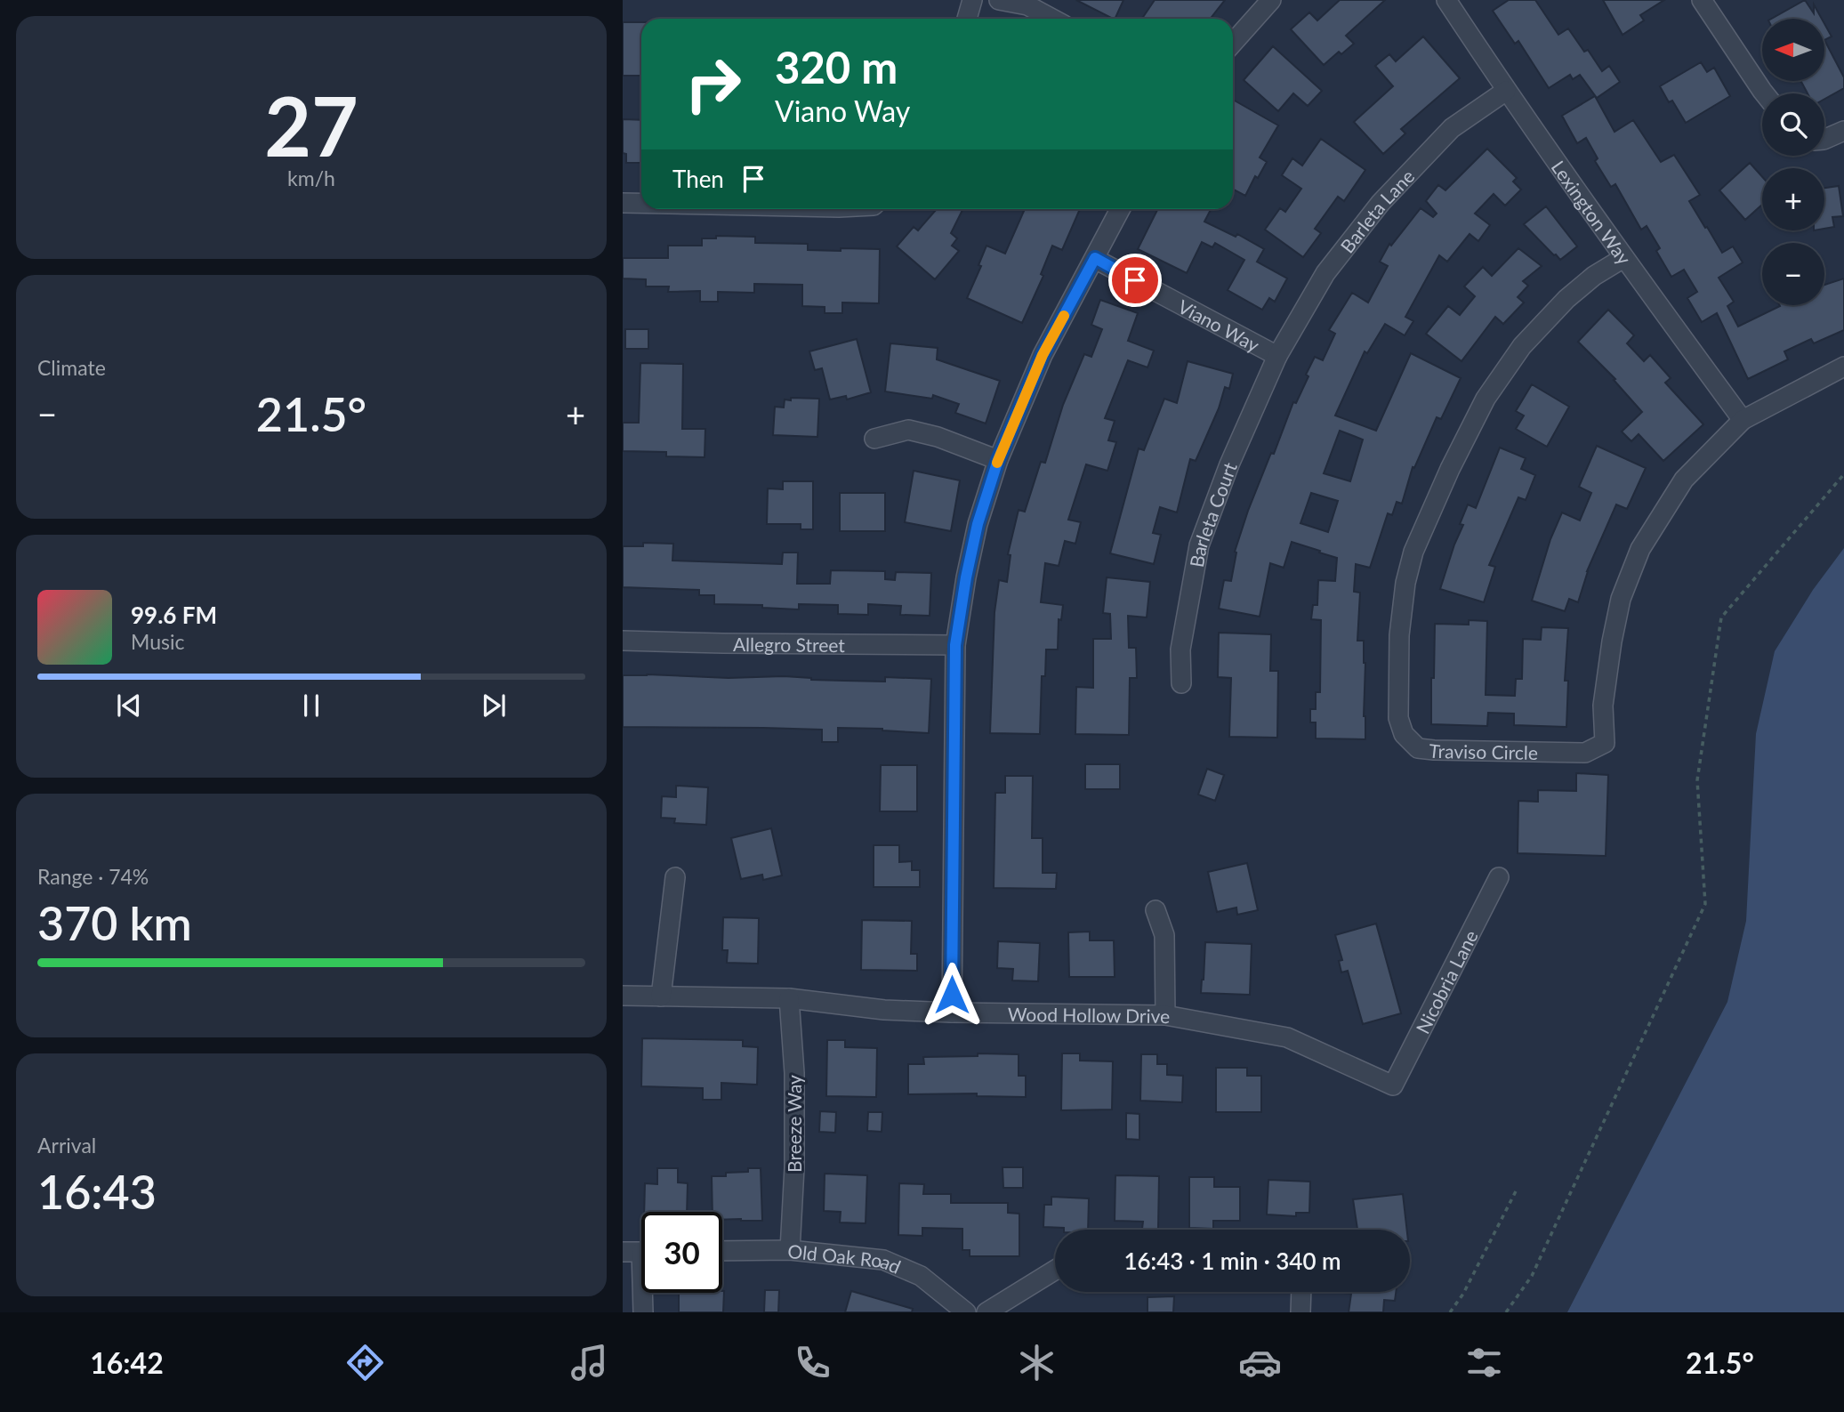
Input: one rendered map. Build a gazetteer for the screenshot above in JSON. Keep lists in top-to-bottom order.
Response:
{
  "streets": {
    "street": [
      "Barleta Lane",
      "Lexington Way",
      "Viano Way",
      "Barleta Court",
      "Allegro Street",
      "Traviso Circle",
      "Nicobria Lane",
      "Wood Hollow Drive",
      "Breeze Way",
      "Old Oak Road"
    ]
  },
  "crossings": [
    ["Barleta Lane", "Lexington Way"],
    ["Barleta Lane", "Viano Way"],
    ["Barleta Lane", "Barleta Court"],
    ["Lexington Way", "Traviso Circle"],
    ["Viano Way", "Barleta Court"],
    ["Nicobria Lane", "Wood Hollow Drive"],
    ["Wood Hollow Drive", "Breeze Way"],
    ["Breeze Way", "Old Oak Road"]
  ],
  "north": "left",
  "page": {
    "tile": [
      ["27", "km/h"],
      "Climate",
      ["Range · 74%", "370 km"],
      ["Arrival", "16:43"]
    ],
    "map_buttons": ["+", "−"],
    "turn": ["320 m", "Viano Way"],
    "then": "Then",
    "heat": ["−", "21.5°", "+"],
    "song": ["99.6 FM", "Music"],
    "limit": "30",
    "trip": "16:43 · 1 min · 340 m",
    "tabs": ["16:42", "21.5°"]
  }
}
